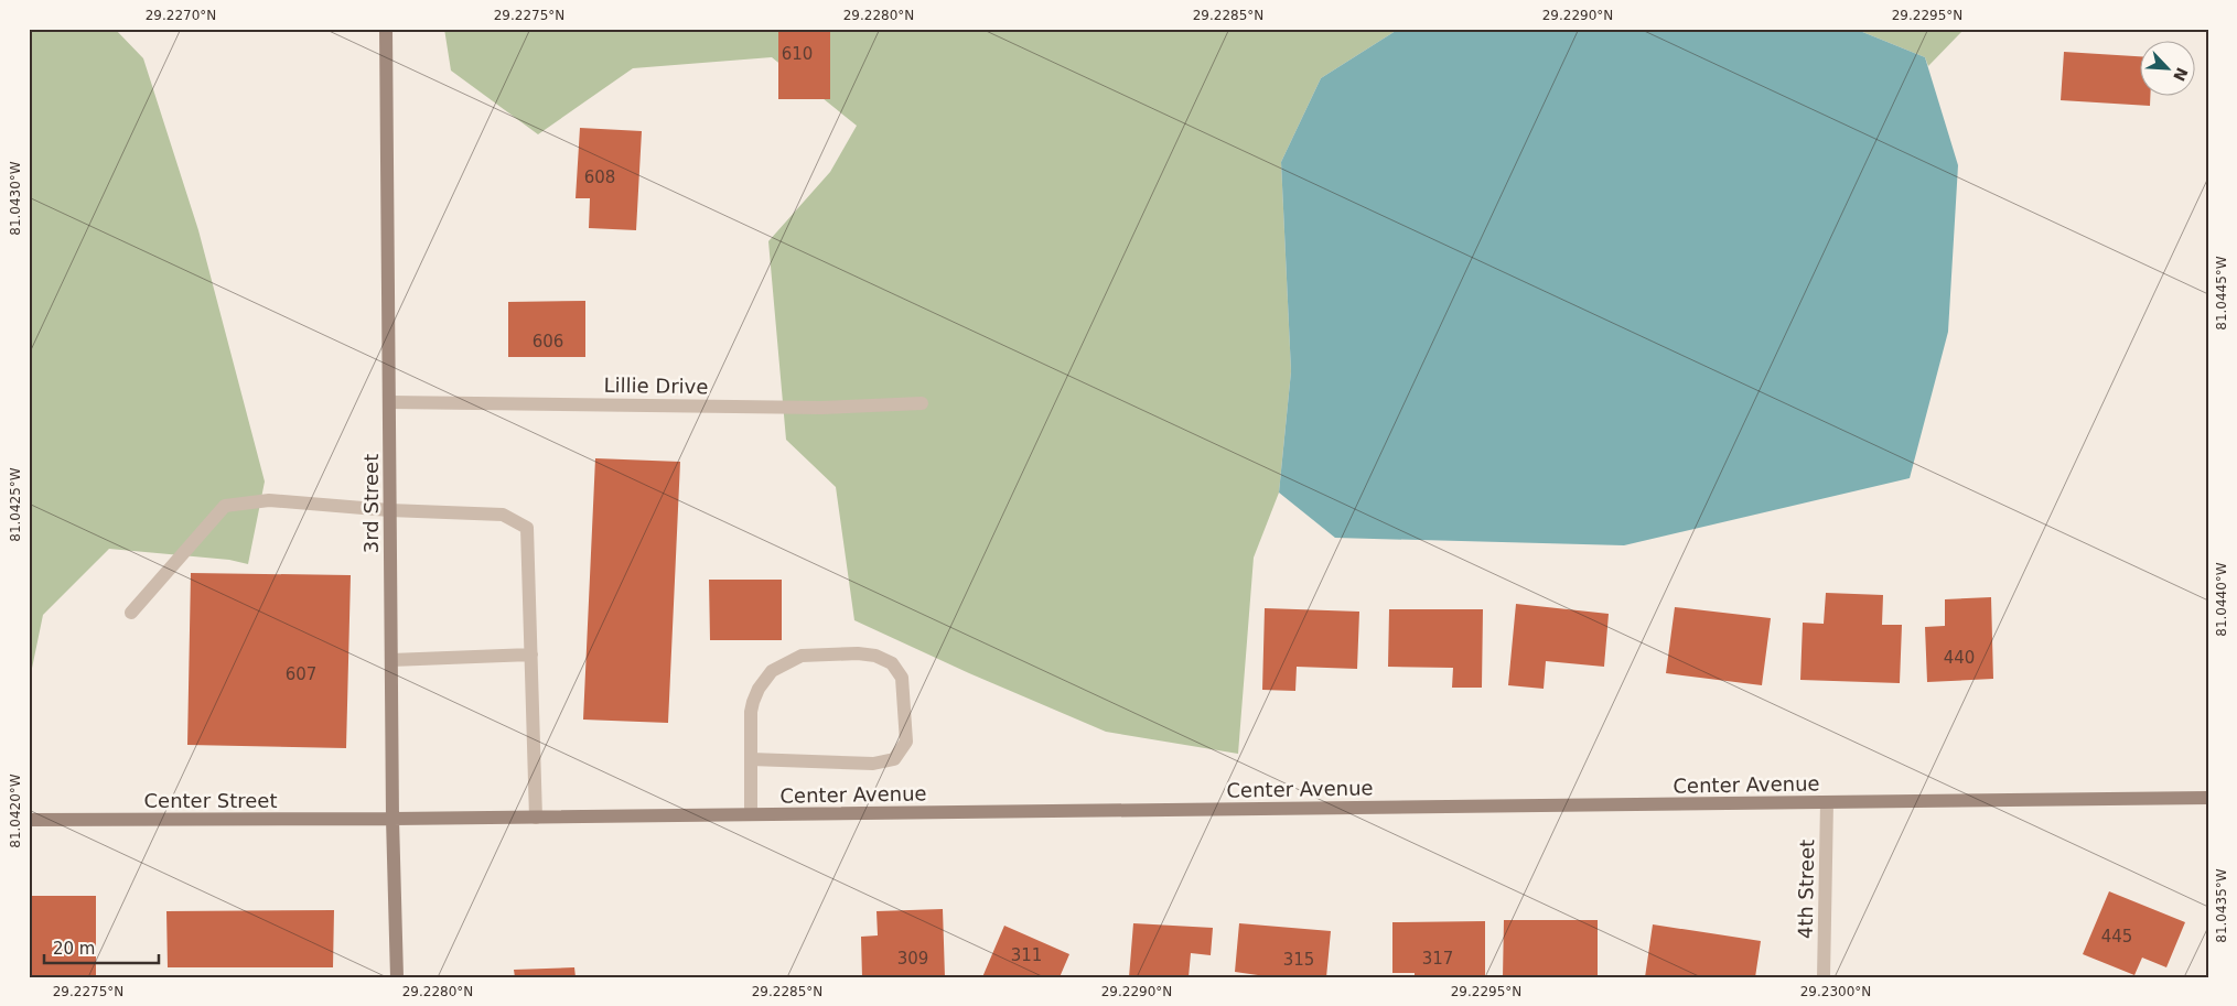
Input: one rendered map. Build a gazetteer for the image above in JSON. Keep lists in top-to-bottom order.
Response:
{
  "streets": {
    "street": [
      "Lillie Drive",
      "3rd Street",
      "Center Avenue",
      "Center Street",
      "4th Street"
    ]
  },
  "crossings": [
    ["Lillie Drive", "3rd Street"],
    ["3rd Street", "Center Avenue"],
    ["3rd Street", "Center Street"],
    ["Center Avenue", "Center Street"],
    ["Center Avenue", "4th Street"]
  ],
  "house_numbers": [
    "610",
    "608",
    "606",
    "440",
    "607",
    "445",
    "311",
    "309",
    "317",
    "315"
  ],
  "scale_bar": "20 m",
  "north": "bottom right",
  "coordinates": [
    "29.2270°N",
    "29.2275°N",
    "29.2280°N",
    "29.2285°N",
    "29.2290°N",
    "29.2295°N",
    "81.0430°W",
    "81.0445°W",
    "81.0425°W",
    "81.0440°W",
    "81.0420°W",
    "81.0435°W",
    "29.2300°N"
  ]
}
